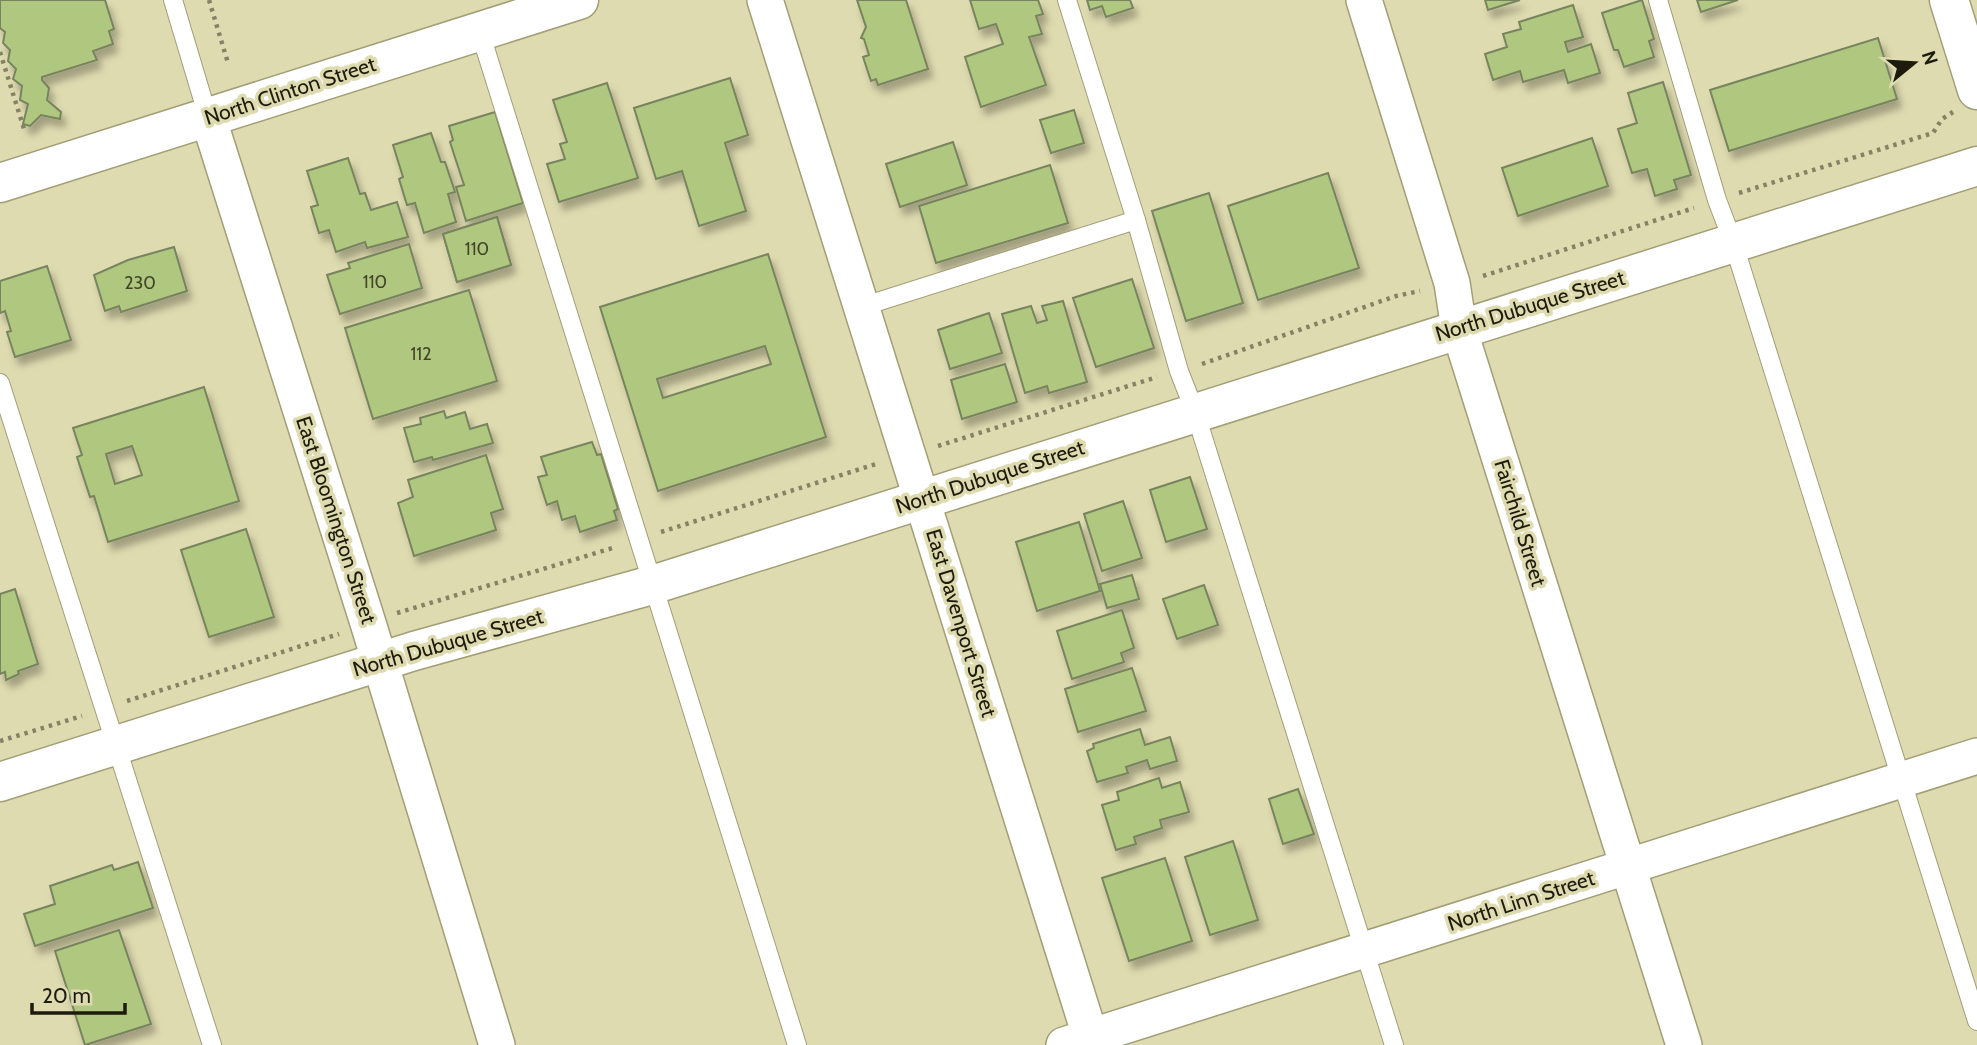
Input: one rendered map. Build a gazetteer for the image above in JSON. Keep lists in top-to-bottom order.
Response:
{
  "streets": {
    "main road": ["North Clinton Street", "North Dubuque Street"],
    "street": [
      "East Bloomington Street",
      "Fairchild Street",
      "East Davenport Street",
      "North Linn Street"
    ]
  },
  "crossings": [
    ["North Clinton Street", "East Bloomington Street"],
    ["North Dubuque Street", "East Bloomington Street"],
    ["North Dubuque Street", "Fairchild Street"],
    ["North Dubuque Street", "East Davenport Street"],
    ["Fairchild Street", "North Linn Street"],
    ["East Davenport Street", "North Linn Street"]
  ],
  "house_numbers": [
    "110",
    "110",
    "230",
    "112"
  ],
  "scale_bar": "20 m",
  "north": "right"
}
